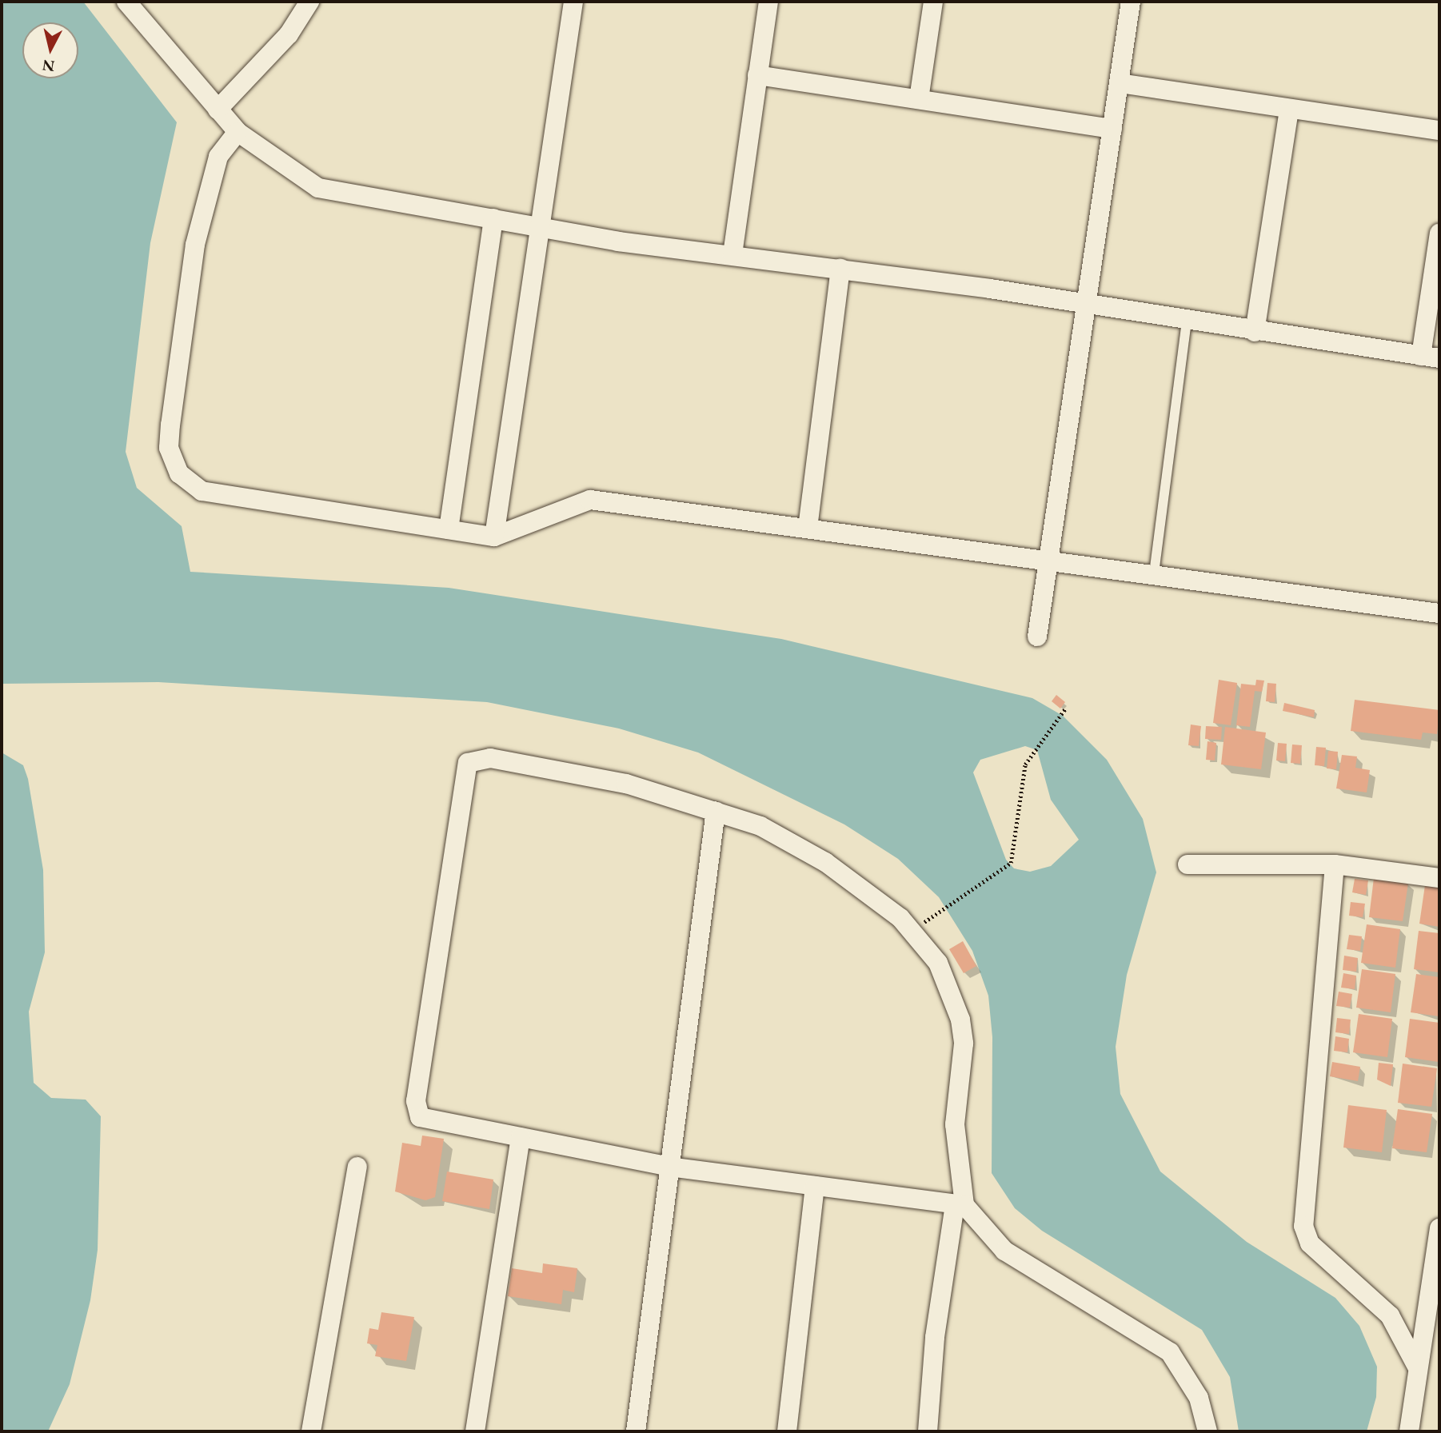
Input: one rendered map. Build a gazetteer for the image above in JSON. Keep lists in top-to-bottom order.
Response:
{
  "north": "bottom"
}
